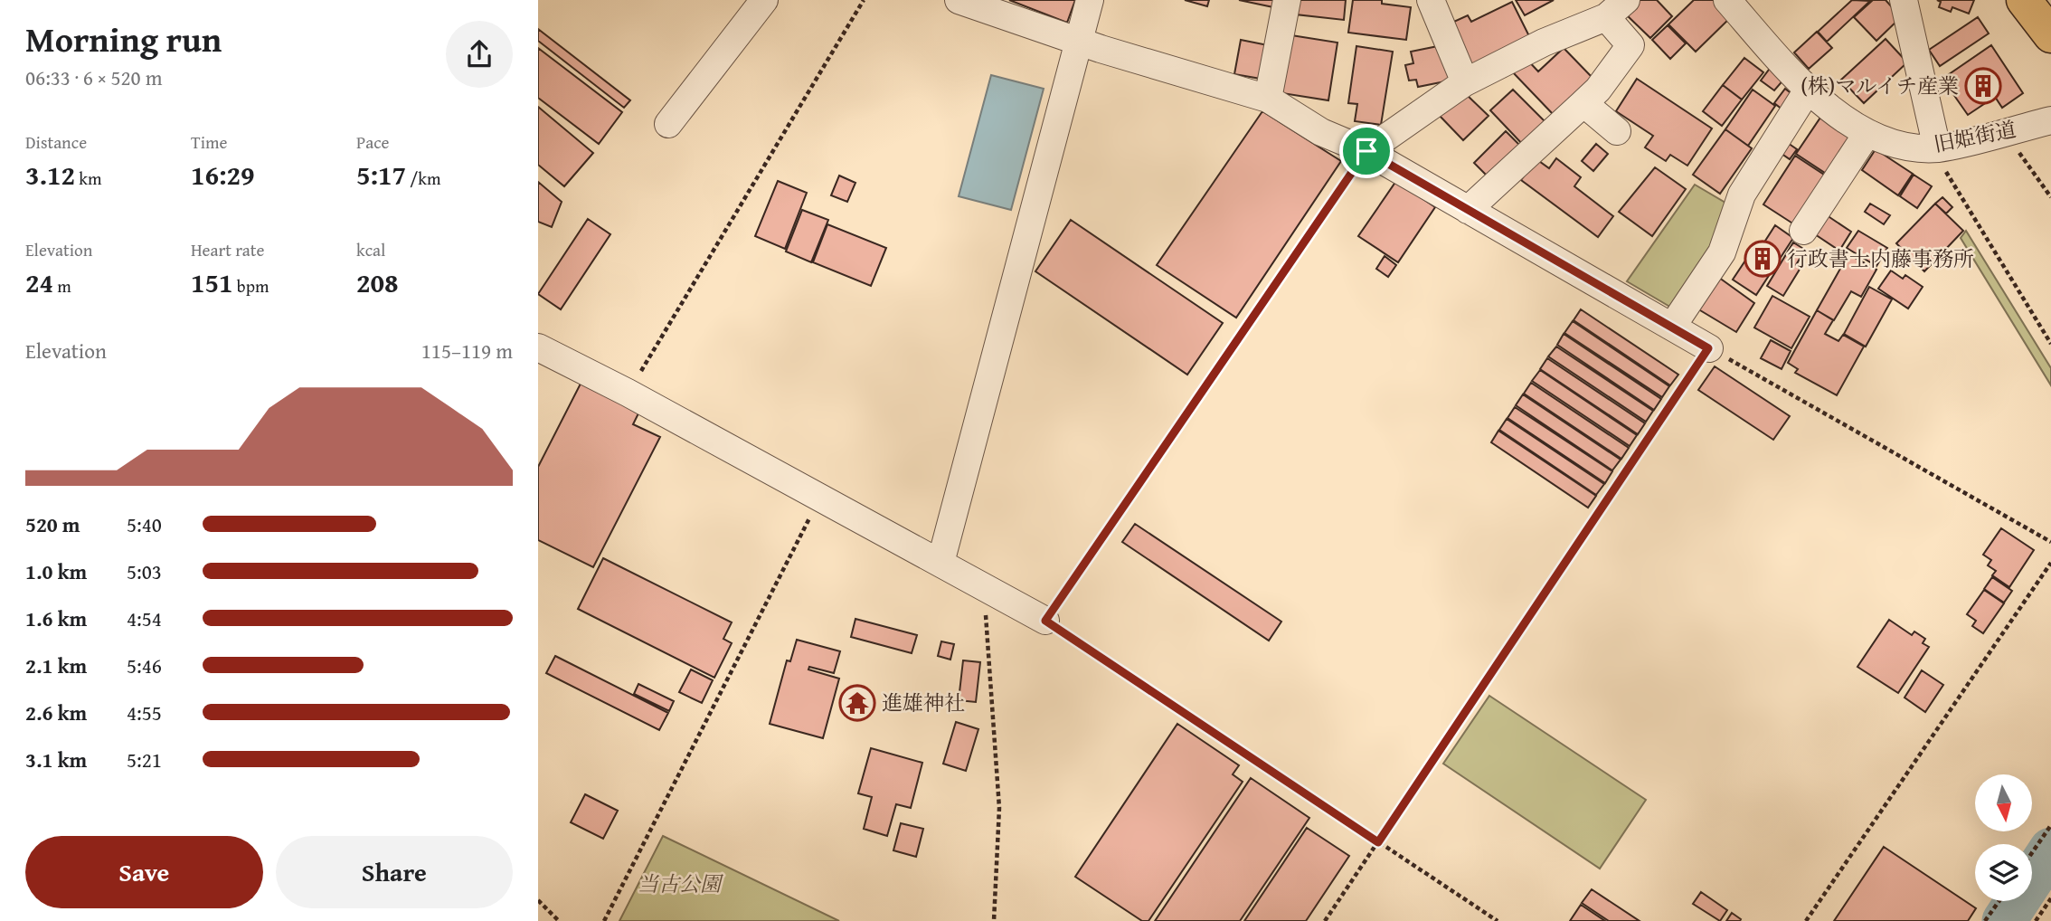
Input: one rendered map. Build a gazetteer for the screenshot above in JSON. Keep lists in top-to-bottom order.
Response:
{
  "streets": {
    "street": ["旧姫街道"]
  },
  "parks": ["当古公園"],
  "places": {
    "building": ["(株)マルイチ産業", "行政書士内藤事務所"],
    "temple": ["進雄神社"]
  },
  "north": "bottom",
  "page": {
    "heading": ["Morning run", "06:33 · 6 × 520 m"],
    "stats": [
      ["Distance", "3.12 km"],
      ["Time", "16:29"],
      ["Pace", "5:17 /km"],
      ["Elevation", "24 m"],
      ["Heart rate", "151 bpm"],
      ["kcal", "208"]
    ],
    "chart": ["Elevation", "115–119 m"],
    "list": [
      {
        "name": "520 m",
        "note": "5:40"
      },
      {
        "name": "1.0 km",
        "note": "5:03"
      },
      {
        "name": "1.6 km",
        "note": "4:54"
      },
      {
        "name": "2.1 km",
        "note": "5:46"
      },
      {
        "name": "2.6 km",
        "note": "4:55"
      },
      {
        "name": "3.1 km",
        "note": "5:21"
      }
    ],
    "buttons": ["Save", "Share"]
  }
}
